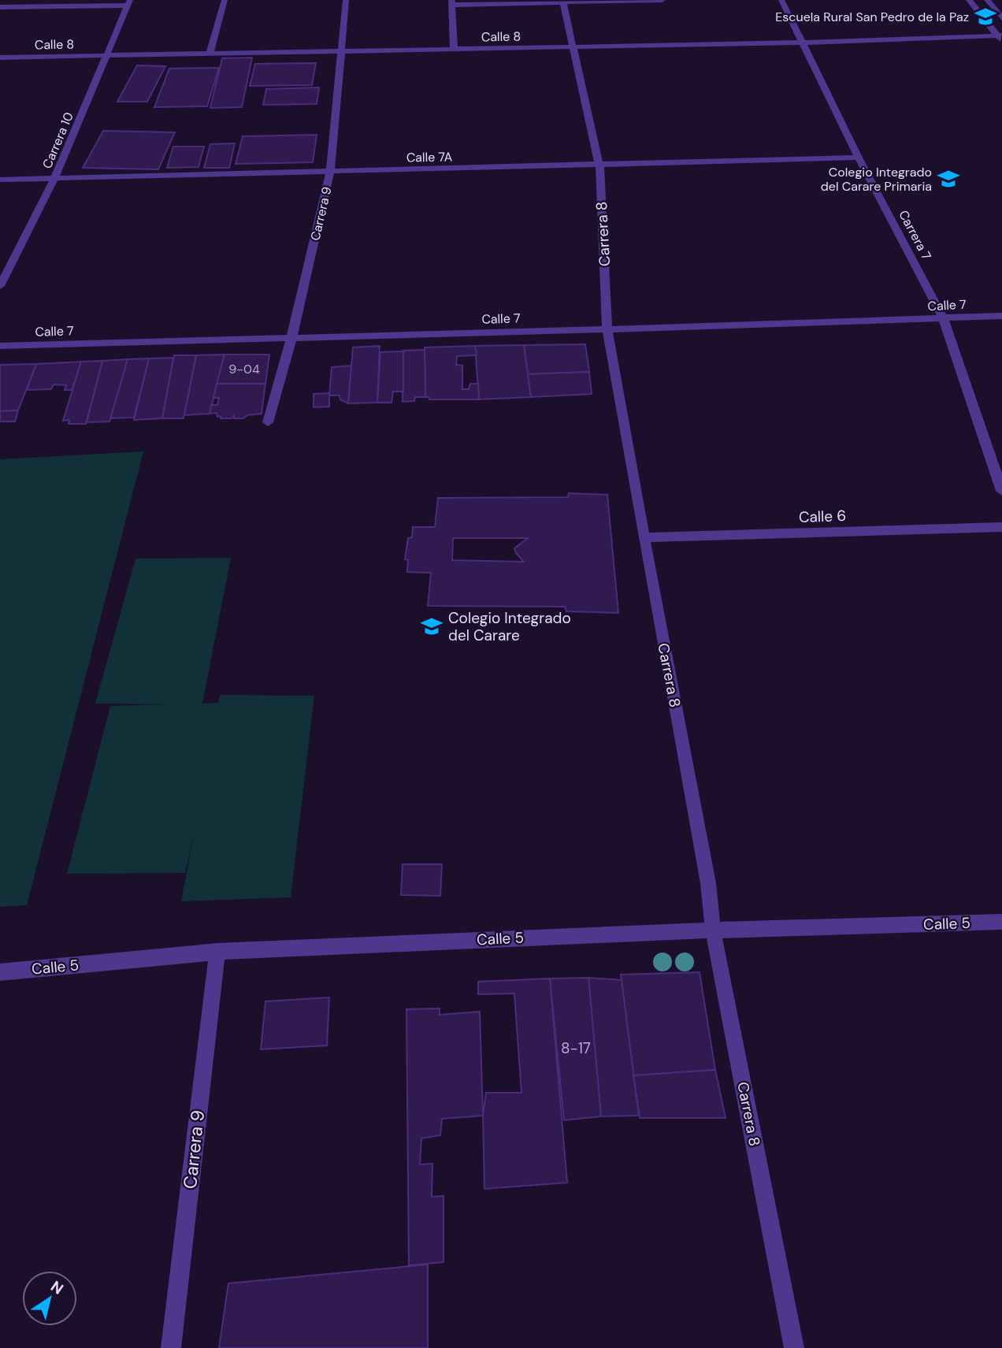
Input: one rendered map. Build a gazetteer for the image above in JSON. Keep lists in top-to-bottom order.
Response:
{
  "streets": {
    "street": [
      "Calle 8",
      "Carrera 10",
      "Calle 7A",
      "Carrera 9",
      "Carrera 8",
      "Carrera 7",
      "Calle 7",
      "Calle 6",
      "Calle 5"
    ]
  },
  "crossings": [
    ["Calle 8", "Carrera 10"],
    ["Calle 8", "Carrera 9"],
    ["Calle 8", "Carrera 8"],
    ["Calle 8", "Carrera 7"],
    ["Carrera 10", "Calle 7A"],
    ["Calle 7A", "Carrera 9"],
    ["Calle 7A", "Carrera 8"],
    ["Calle 7A", "Carrera 7"],
    ["Carrera 9", "Calle 7"],
    ["Carrera 9", "Calle 5"],
    ["Carrera 8", "Calle 7"],
    ["Carrera 8", "Calle 6"],
    ["Carrera 8", "Calle 5"],
    ["Carrera 7", "Calle 7"]
  ],
  "places": {
    "school or university": ["Escuela Rural San Pedro de la Paz", "Colegio Integrado del Carare Primaria", "Colegio Integrado del Carare"]
  },
  "house_numbers": ["9-04", "8-17"],
  "north": "top right"
}
